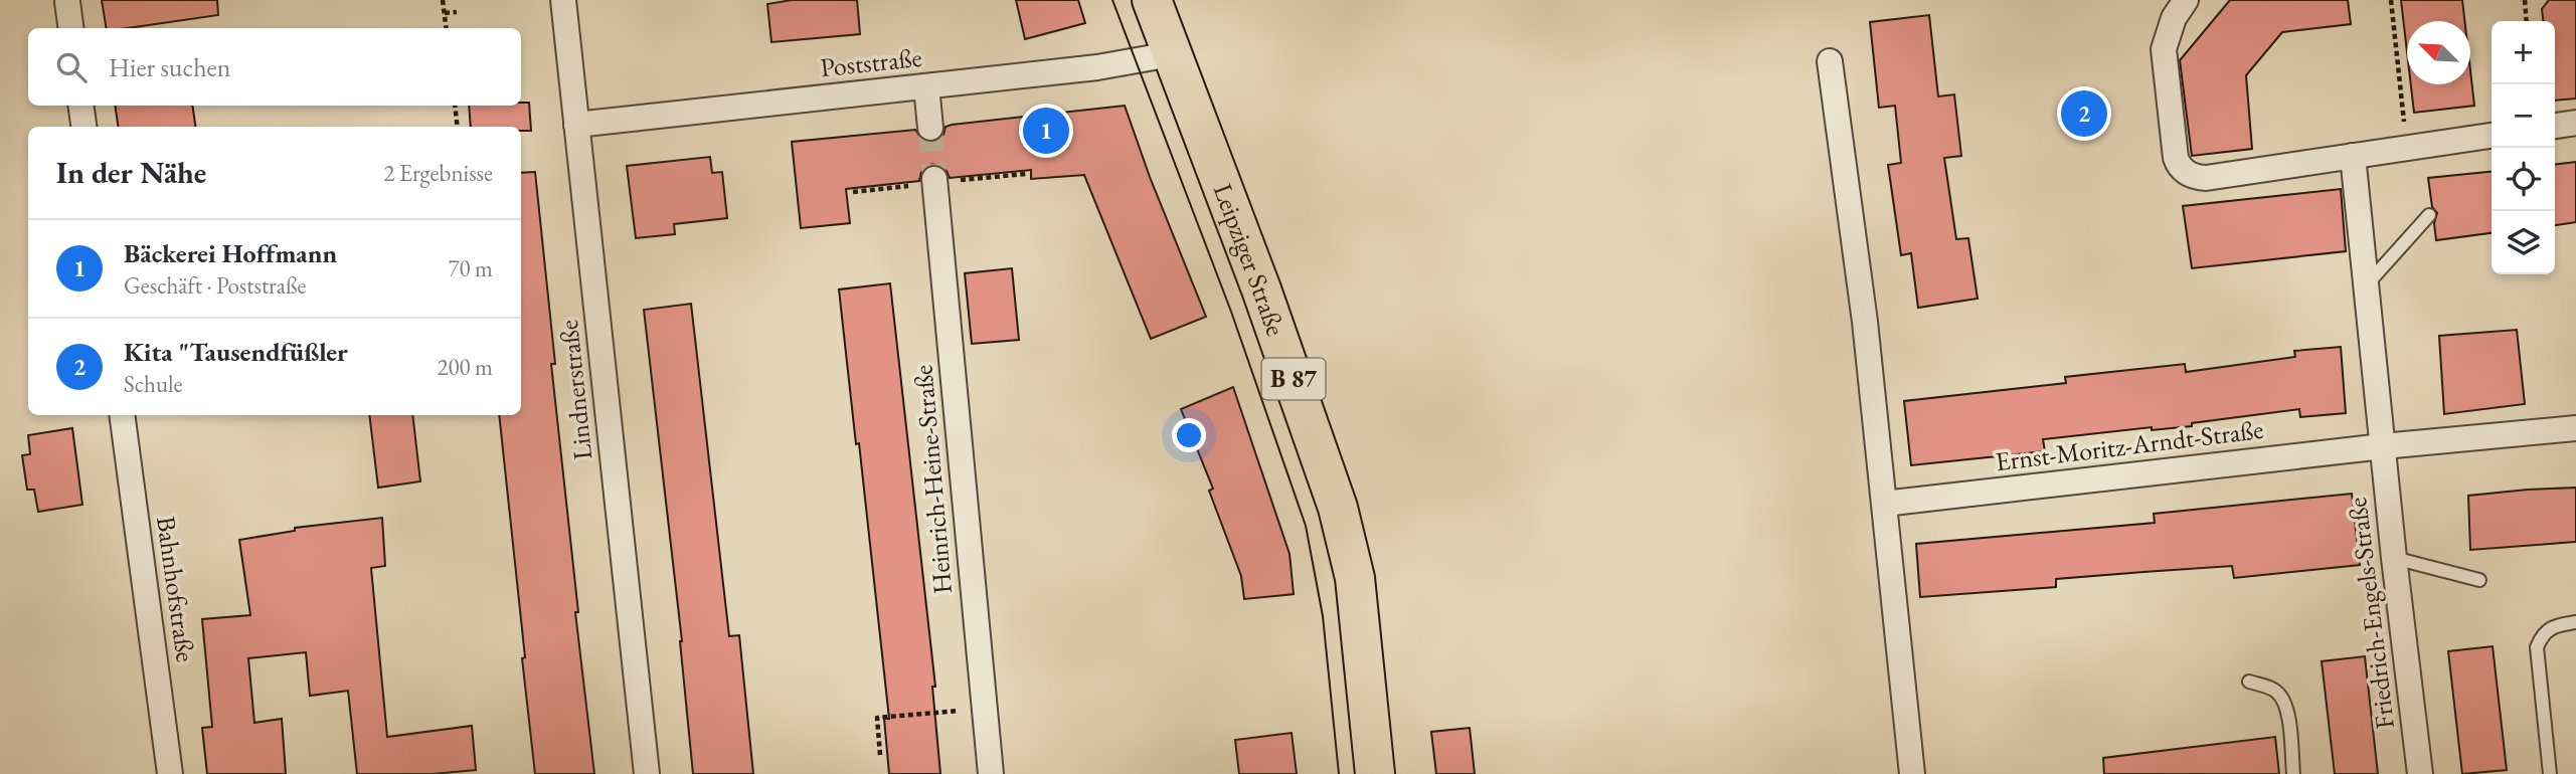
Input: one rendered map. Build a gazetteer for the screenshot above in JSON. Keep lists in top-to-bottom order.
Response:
{
  "streets": {
    "main road": ["Leipziger Straße", "B 87"],
    "street": [
      "Poststraße",
      "Lindnerstraße",
      "Ernst-Moritz-Arndt-Straße",
      "Heinrich-Heine-Straße",
      "Bahnhofstraße",
      "Friedrich-Engels-Straße"
    ]
  },
  "crossings": [
    ["Poststraße", "Leipziger Straße"],
    ["Poststraße", "Lindnerstraße"],
    ["Ernst-Moritz-Arndt-Straße", "Friedrich-Engels-Straße"]
  ],
  "north": "top left",
  "page": {
    "map_buttons": ["+", "−"],
    "search": "Hier suchen",
    "pins": ["2", "1"],
    "heading": ["In der Nähe", "2 Ergebnisse"],
    "list": [
      {
        "mark": "1",
        "name": "Bäckerei Hoffmann",
        "note": "Geschäft · Poststraße",
        "value": "70 m"
      },
      {
        "mark": "2",
        "name": "Kita \"Tausendfüßler",
        "note": "Schule",
        "value": "200 m"
      }
    ]
  }
}
